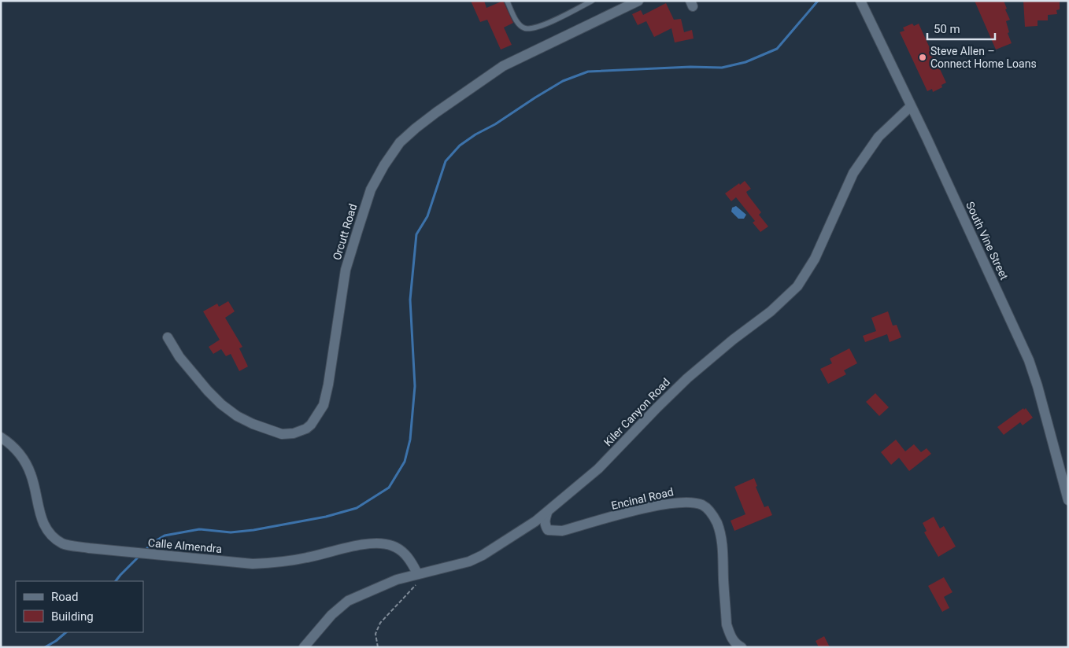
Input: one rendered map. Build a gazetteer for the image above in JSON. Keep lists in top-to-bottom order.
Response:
{
  "streets": {
    "street": [
      "Orcutt Road",
      "South Vine Street",
      "Kiler Canyon Road",
      "Encinal Road",
      "Calle Almendra"
    ]
  },
  "crossings": [
    ["South Vine Street", "Kiler Canyon Road"],
    ["Kiler Canyon Road", "Encinal Road"],
    ["Kiler Canyon Road", "Calle Almendra"]
  ],
  "places": ["Steve Allen – Connect Home Loans"],
  "legend": ["Road", "Building"],
  "scale_bar": "50 m"
}
